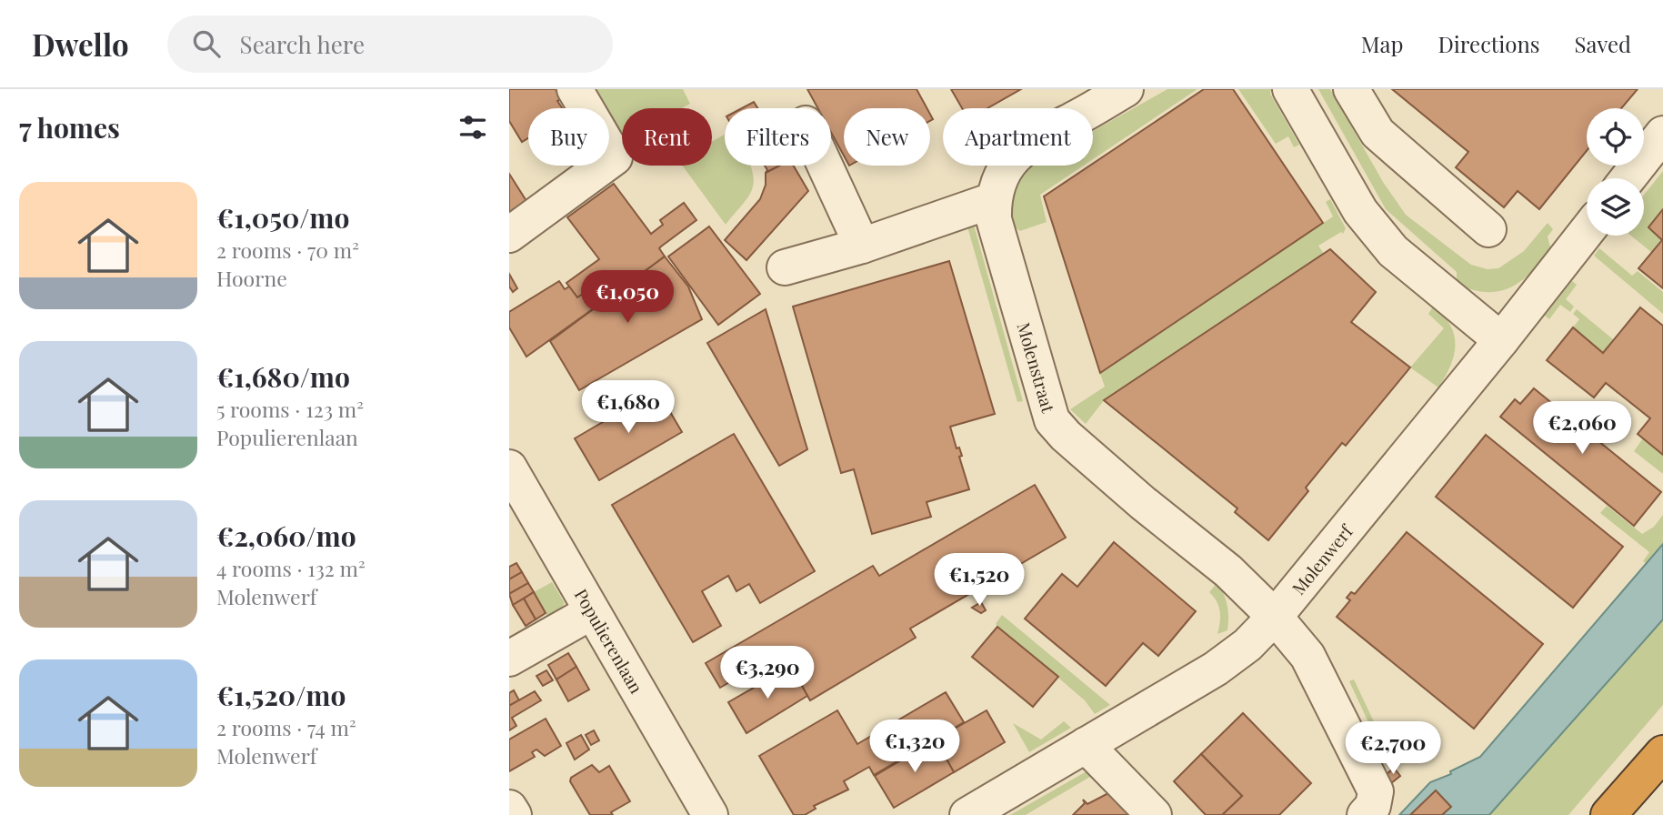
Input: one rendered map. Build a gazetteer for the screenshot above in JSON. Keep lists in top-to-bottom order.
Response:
{
  "streets": {
    "street": ["Molenstraat", "Molenwerf", "Populierenlaan"]
  },
  "crossings": [
    ["Molenstraat", "Molenwerf"]
  ],
  "page": {
    "header": "Dwello",
    "search": "Search here",
    "nav": ["Map", "Directions", "Saved"],
    "heading": "7 homes",
    "chip": [
      "Buy",
      "Rent",
      "Filters",
      "New",
      "Apartment"
    ],
    "list": [
      {
        "name": "€1,050/mo",
        "note": "2 rooms · 70 m² · Hoorne"
      },
      {
        "name": "€1,680/mo",
        "note": "5 rooms · 123 m² · Populierenlaan"
      },
      {
        "name": "€2,060/mo",
        "note": "4 rooms · 132 m² · Molenwerf"
      },
      {
        "name": "€1,520/mo",
        "note": "2 rooms · 74 m² · Molenwerf"
      }
    ],
    "price": [
      "€1,050",
      "€1,680",
      "€2,060",
      "€1,520",
      "€3,290",
      "€1,320",
      "€2,700"
    ]
  }
}
